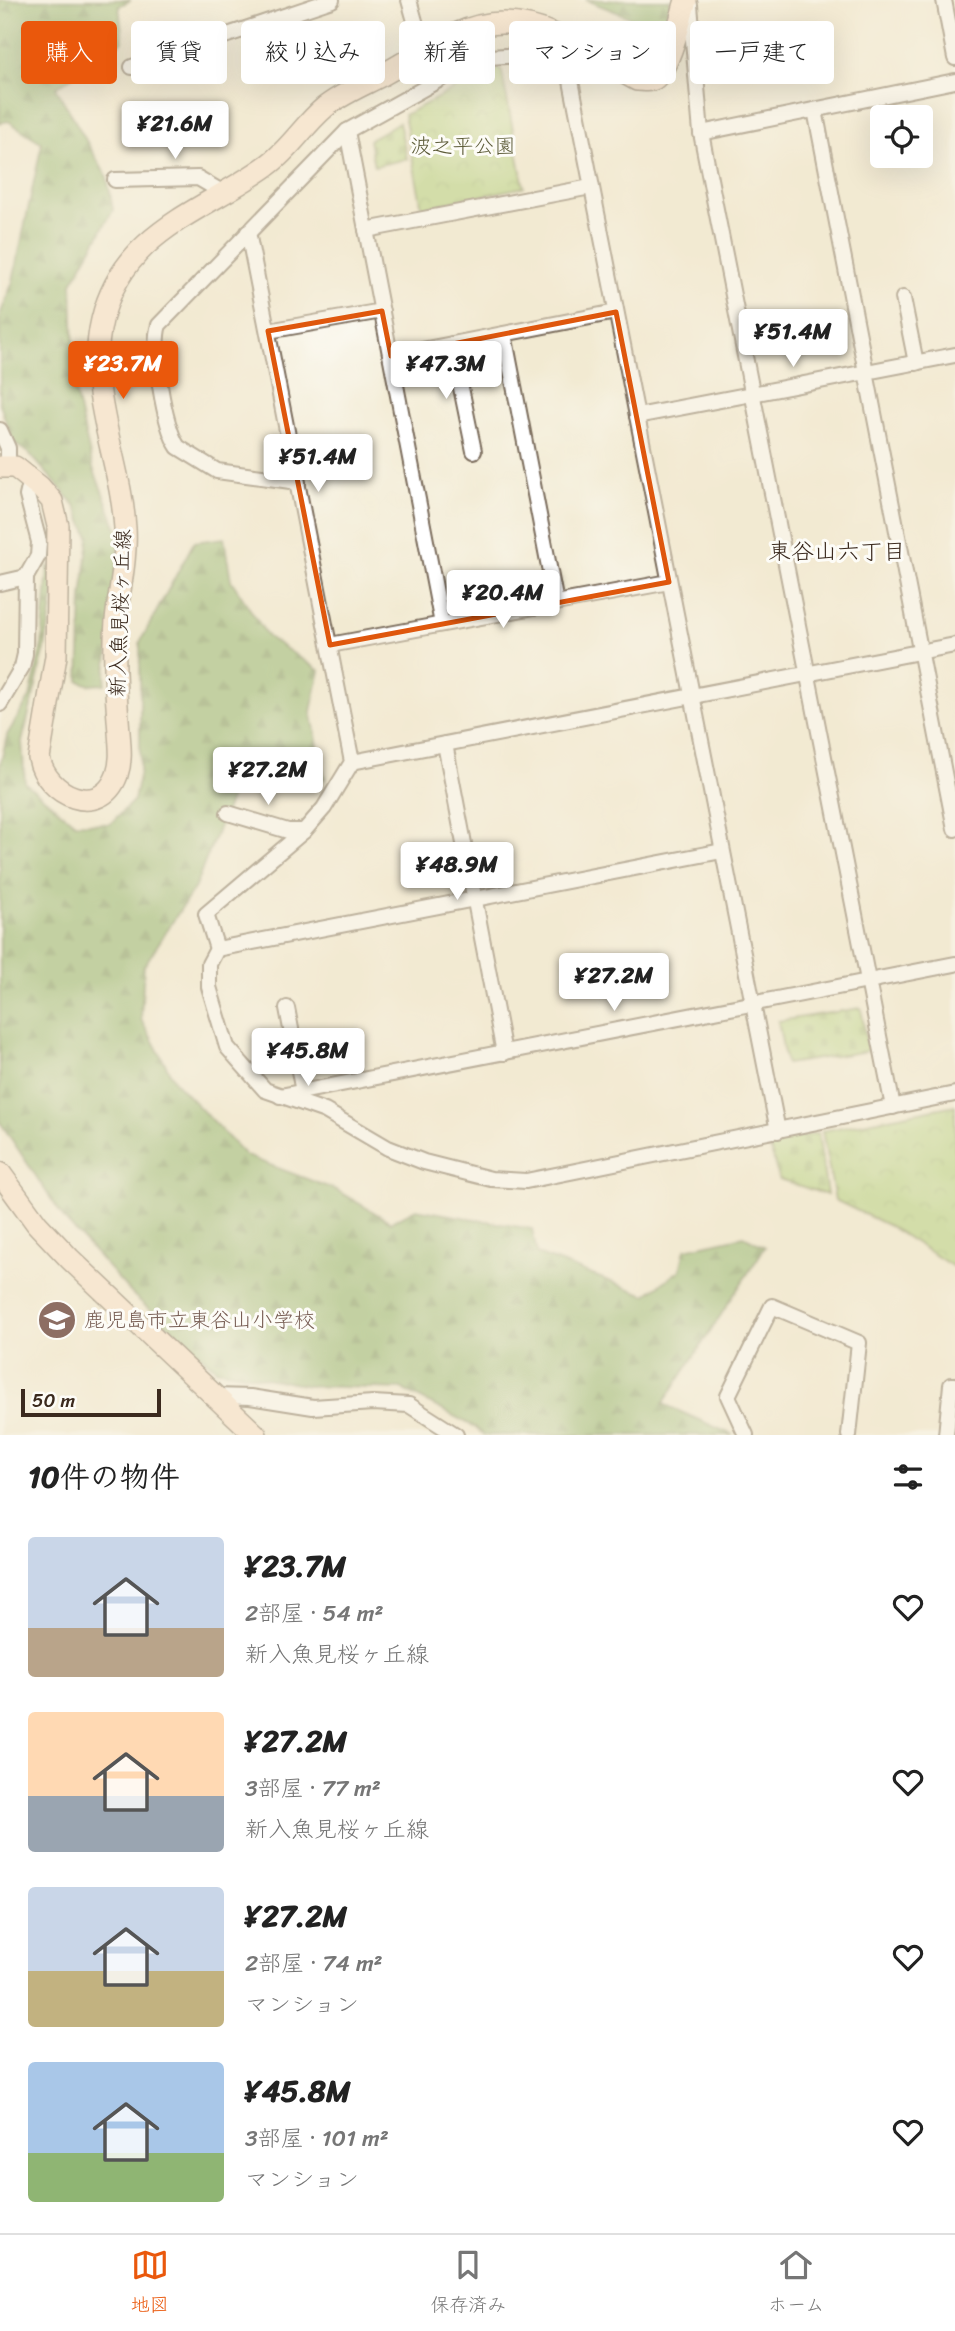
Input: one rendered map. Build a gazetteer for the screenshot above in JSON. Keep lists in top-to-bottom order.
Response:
{
  "streets": {
    "street": ["新入魚見桜ヶ丘線"]
  },
  "districts": ["東谷山六丁目"],
  "parks": ["波之平公園"],
  "places": {
    "school or university": ["鹿児島市立東谷山小学校"]
  },
  "scale_bar": "50 m",
  "page": {
    "chip": [
      "購入",
      "賃貸",
      "絞り込み",
      "新着",
      "マンション",
      "一戸建て"
    ],
    "price": [
      "¥21.6M",
      "¥51.4M",
      "¥23.7M",
      "¥47.3M",
      "¥51.4M",
      "¥20.4M",
      "¥27.2M",
      "¥48.9M",
      "¥27.2M",
      "¥45.8M"
    ],
    "scale": "50 m",
    "heading": "10件の物件",
    "list": [
      {
        "name": "¥23.7M",
        "note": "2部屋 · 54 m² · 新入魚見桜ヶ丘線"
      },
      {
        "name": "¥27.2M",
        "note": "3部屋 · 77 m² · 新入魚見桜ヶ丘線"
      },
      {
        "name": "¥27.2M",
        "note": "2部屋 · 74 m² · マンション"
      },
      {
        "name": "¥45.8M",
        "note": "3部屋 · 101 m² · マンション"
      }
    ],
    "tabs": ["地図", "保存済み", "ホーム"]
  }
}
